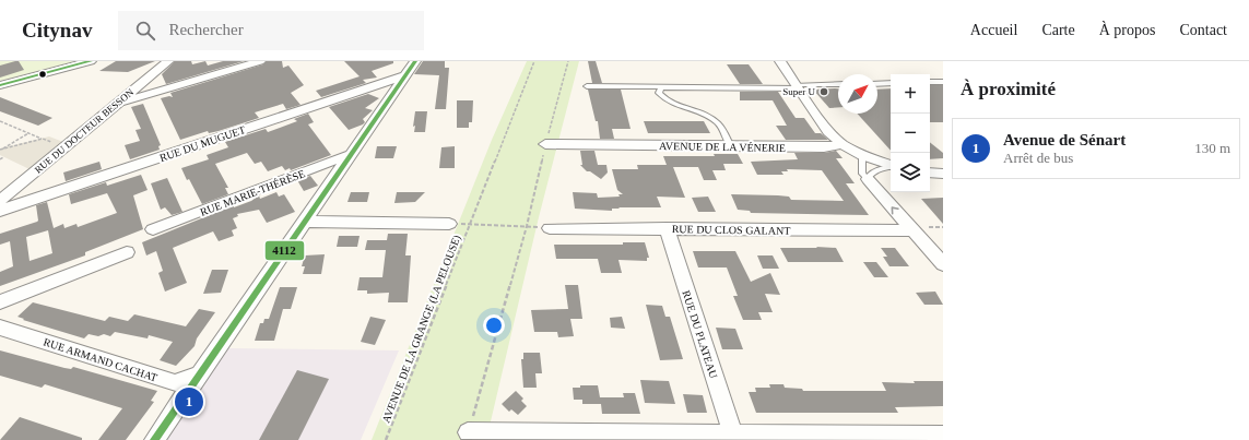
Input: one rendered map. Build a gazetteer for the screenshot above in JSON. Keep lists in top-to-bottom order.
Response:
{
  "streets": {
    "street": [
      "RUE DU DOCTEUR BESSON",
      "RUE DU MUGUET",
      "AVENUE DE LA VÉNERIE",
      "RUE MARIE-THÉRÈSE",
      "RUE DU CLOS GALANT",
      "RUE DU PLATEAU",
      "RUE ARMAND CACHAT"
    ],
    "path": ["AVENUE DE LA GRANGE (LA PELOUSE)"]
  },
  "crossings": [
    ["RUE DU CLOS GALANT", "AVENUE DE LA GRANGE (LA PELOUSE)"],
    ["RUE DU CLOS GALANT", "RUE DU PLATEAU"]
  ],
  "places": ["Super U"],
  "lines": ["transit line 4112"],
  "north": "top right",
  "page": {
    "header": "Citynav",
    "search": "Rechercher",
    "nav": [
      "Accueil",
      "Carte",
      "À propos",
      "Contact"
    ],
    "heading": "À proximité",
    "map_buttons": ["+", "−"],
    "list": [
      {
        "mark": "1",
        "name": "Avenue de Sénart",
        "note": "Arrêt de bus",
        "value": "130 m"
      }
    ],
    "pins": "1"
  }
}
